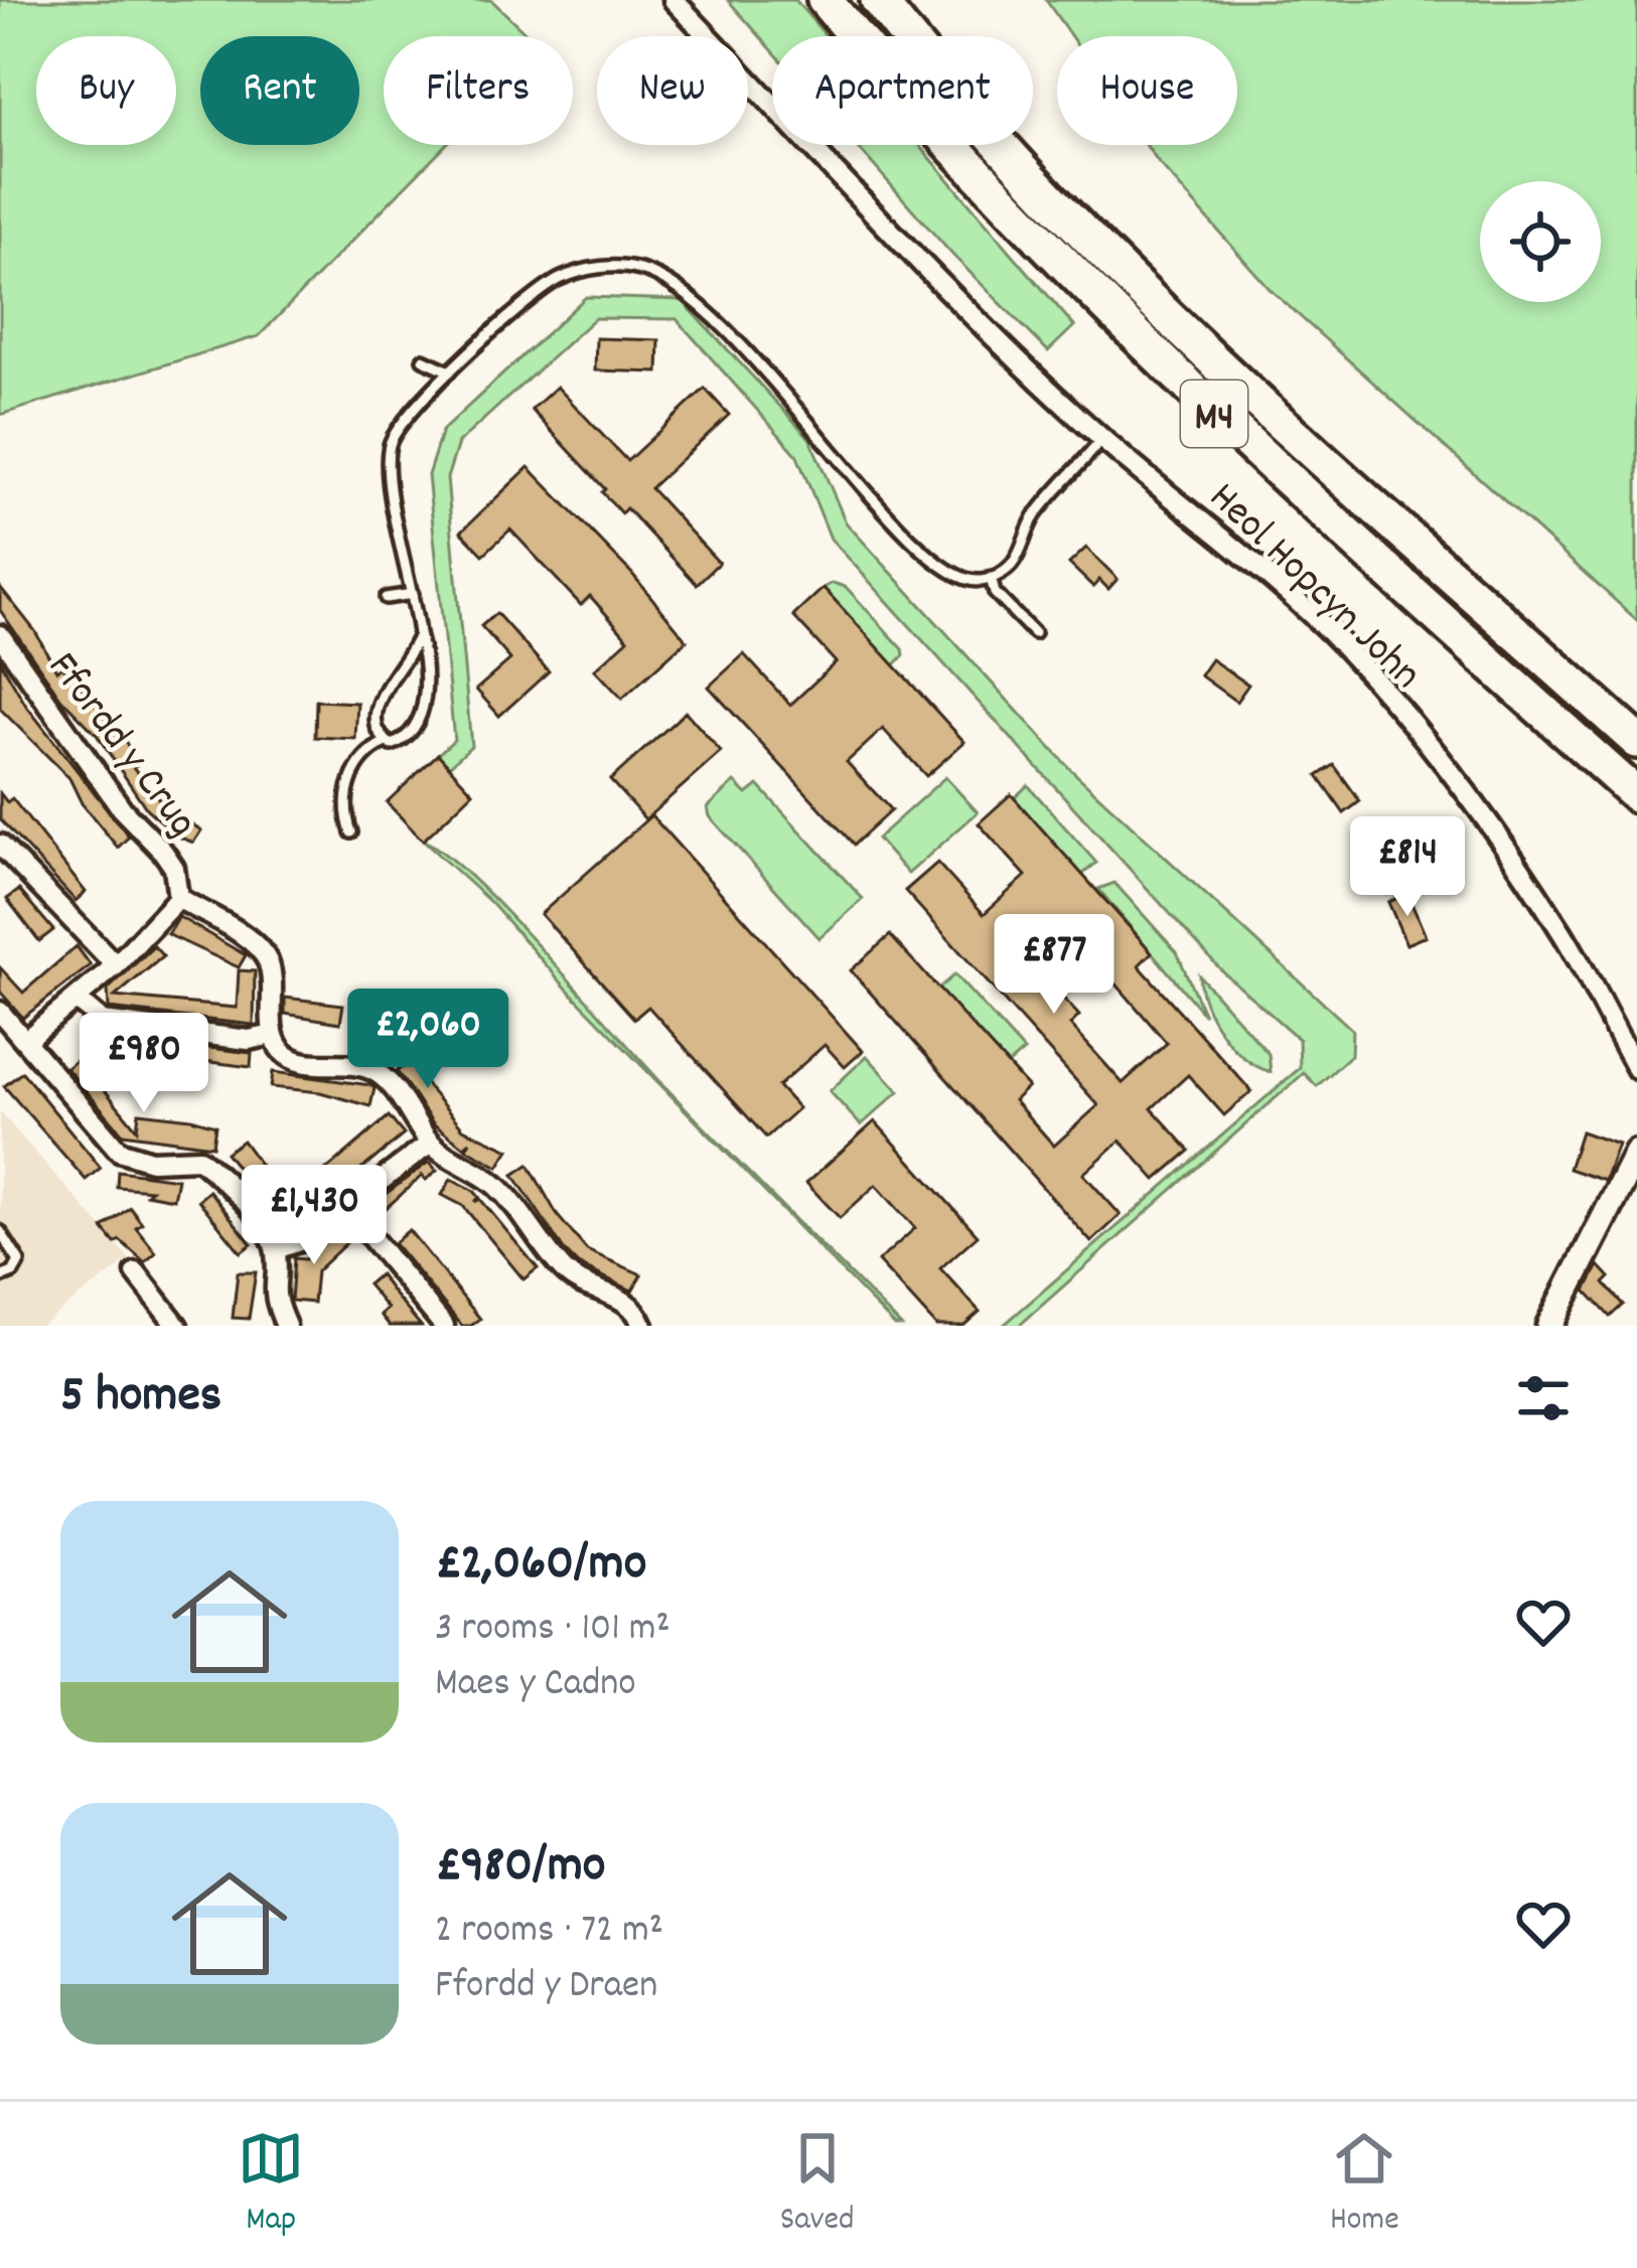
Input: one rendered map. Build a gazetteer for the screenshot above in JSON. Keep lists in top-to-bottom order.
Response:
{
  "streets": {
    "highway": ["M4"],
    "street": ["Heol Hopcyn John", "Ffordd y Crug"]
  },
  "page": {
    "chip": [
      "Buy",
      "Rent",
      "Filters",
      "New",
      "Apartment",
      "House"
    ],
    "price": [
      "£814",
      "£877",
      "£2,060",
      "£980",
      "£1,430"
    ],
    "heading": "5 homes",
    "list": [
      {
        "name": "£2,060/mo",
        "note": "3 rooms · 101 m² · Maes y Cadno"
      },
      {
        "name": "£980/mo",
        "note": "2 rooms · 72 m² · Ffordd y Draen"
      }
    ],
    "tabs": ["Map", "Saved", "Home"]
  }
}
